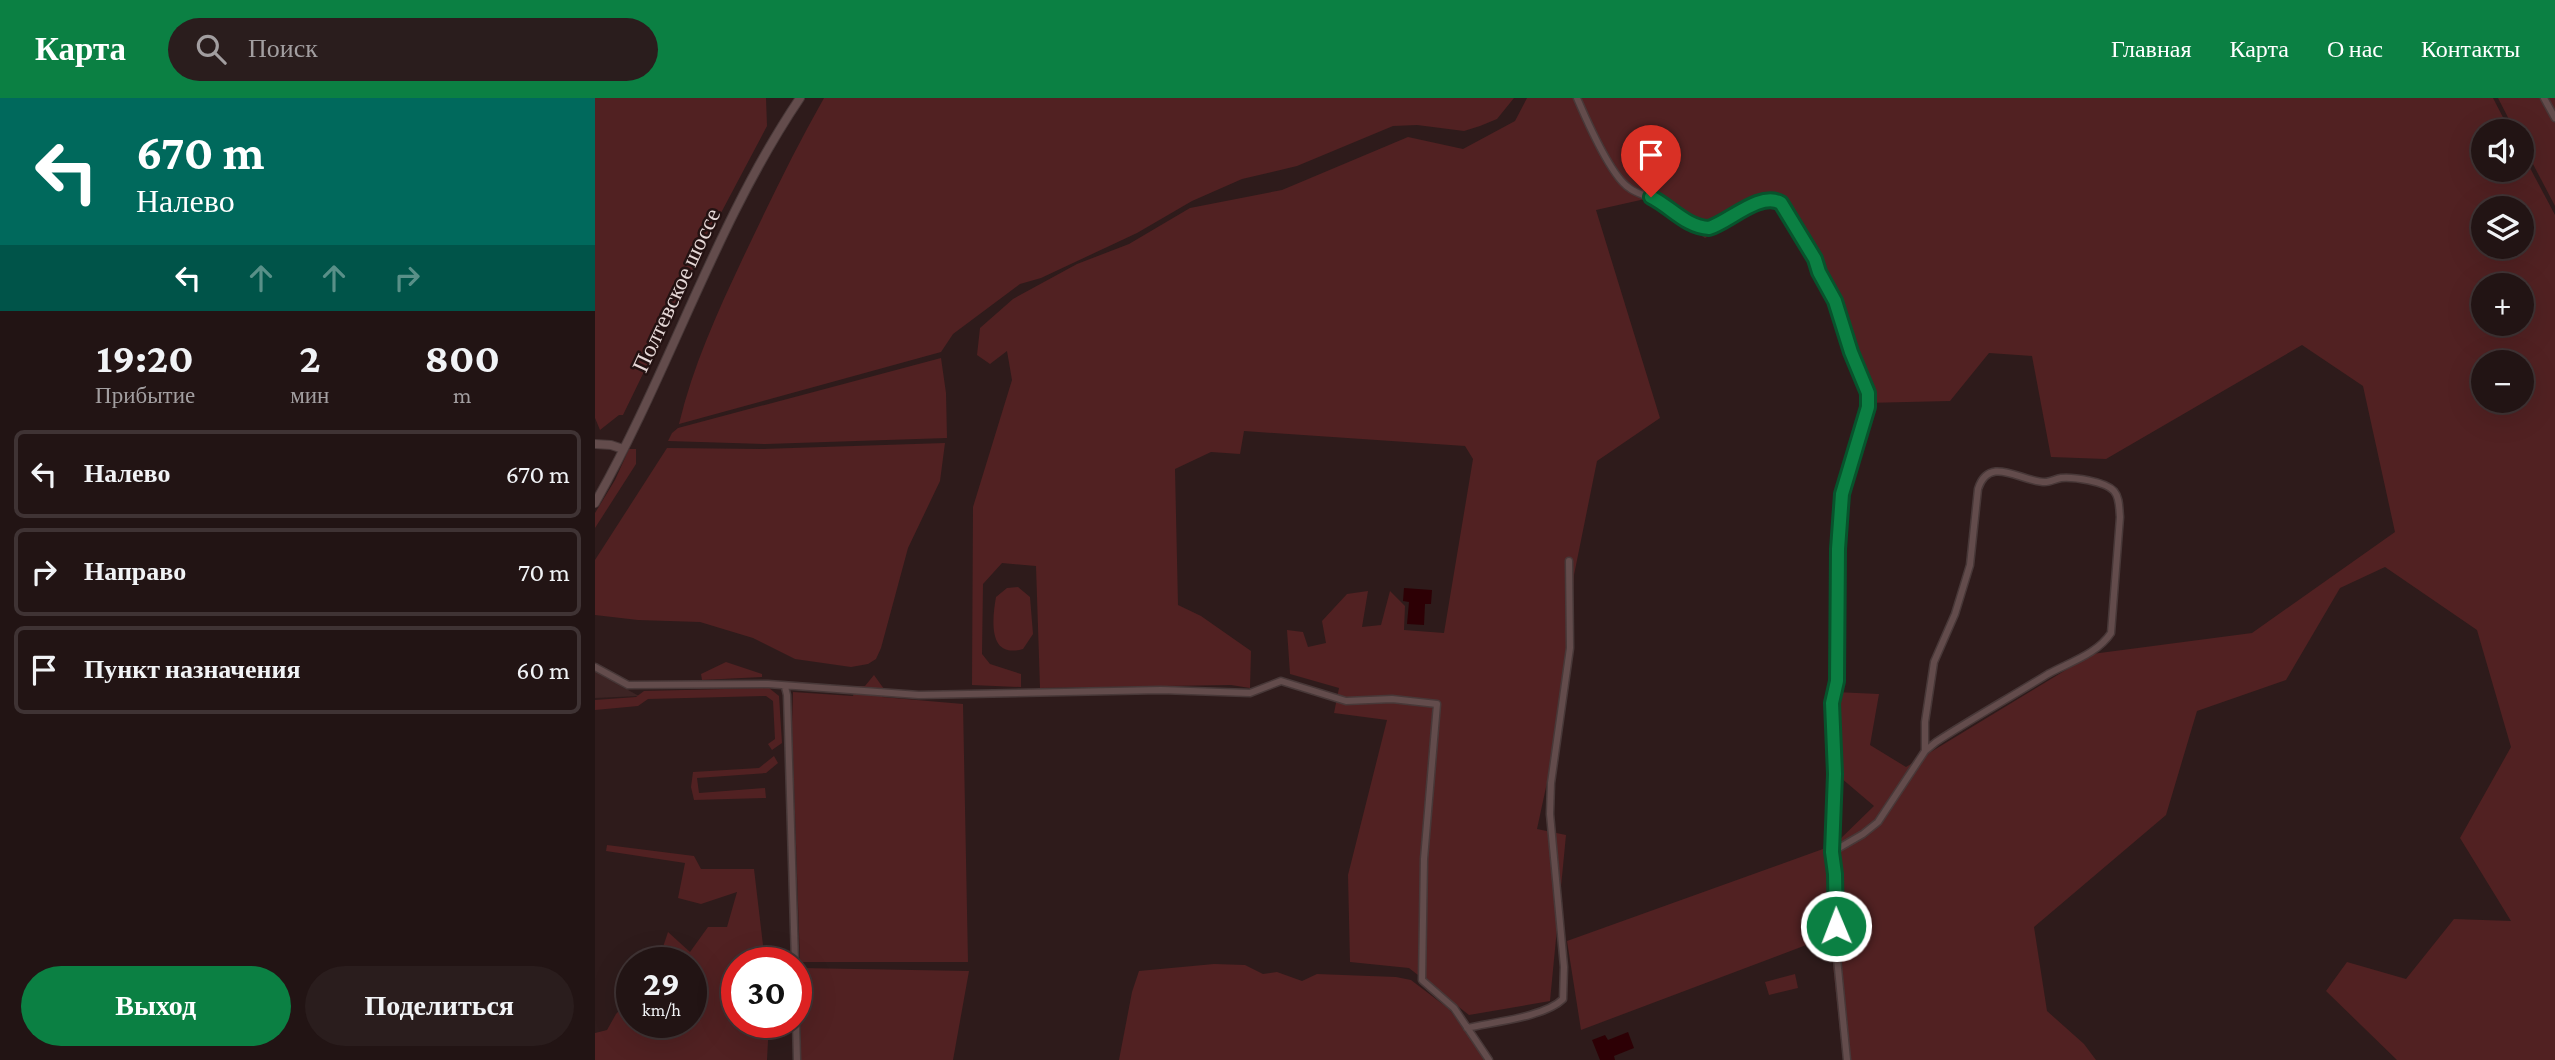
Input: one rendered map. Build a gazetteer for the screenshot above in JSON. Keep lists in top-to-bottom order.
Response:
{
  "streets": {
    "street": ["Полтевское шоссе"]
  },
  "page": {
    "header": "Карта",
    "search": "Поиск",
    "nav": [
      "Главная",
      "Карта",
      "О нас",
      "Контакты"
    ],
    "turn": ["670 m", "Налево"],
    "map_buttons": ["+", "−"],
    "eta": [
      "19:20",
      "Прибытие",
      "2",
      "мин",
      "800",
      "m"
    ],
    "list": [
      {
        "name": "Налево",
        "value": "670 m"
      },
      {
        "name": "Направо",
        "value": "70 m"
      },
      {
        "name": "Пункт назначения",
        "value": "60 m"
      }
    ],
    "speed": "29 km/h",
    "limit": "30",
    "buttons": ["Выход", "Поделиться"]
  }
}
